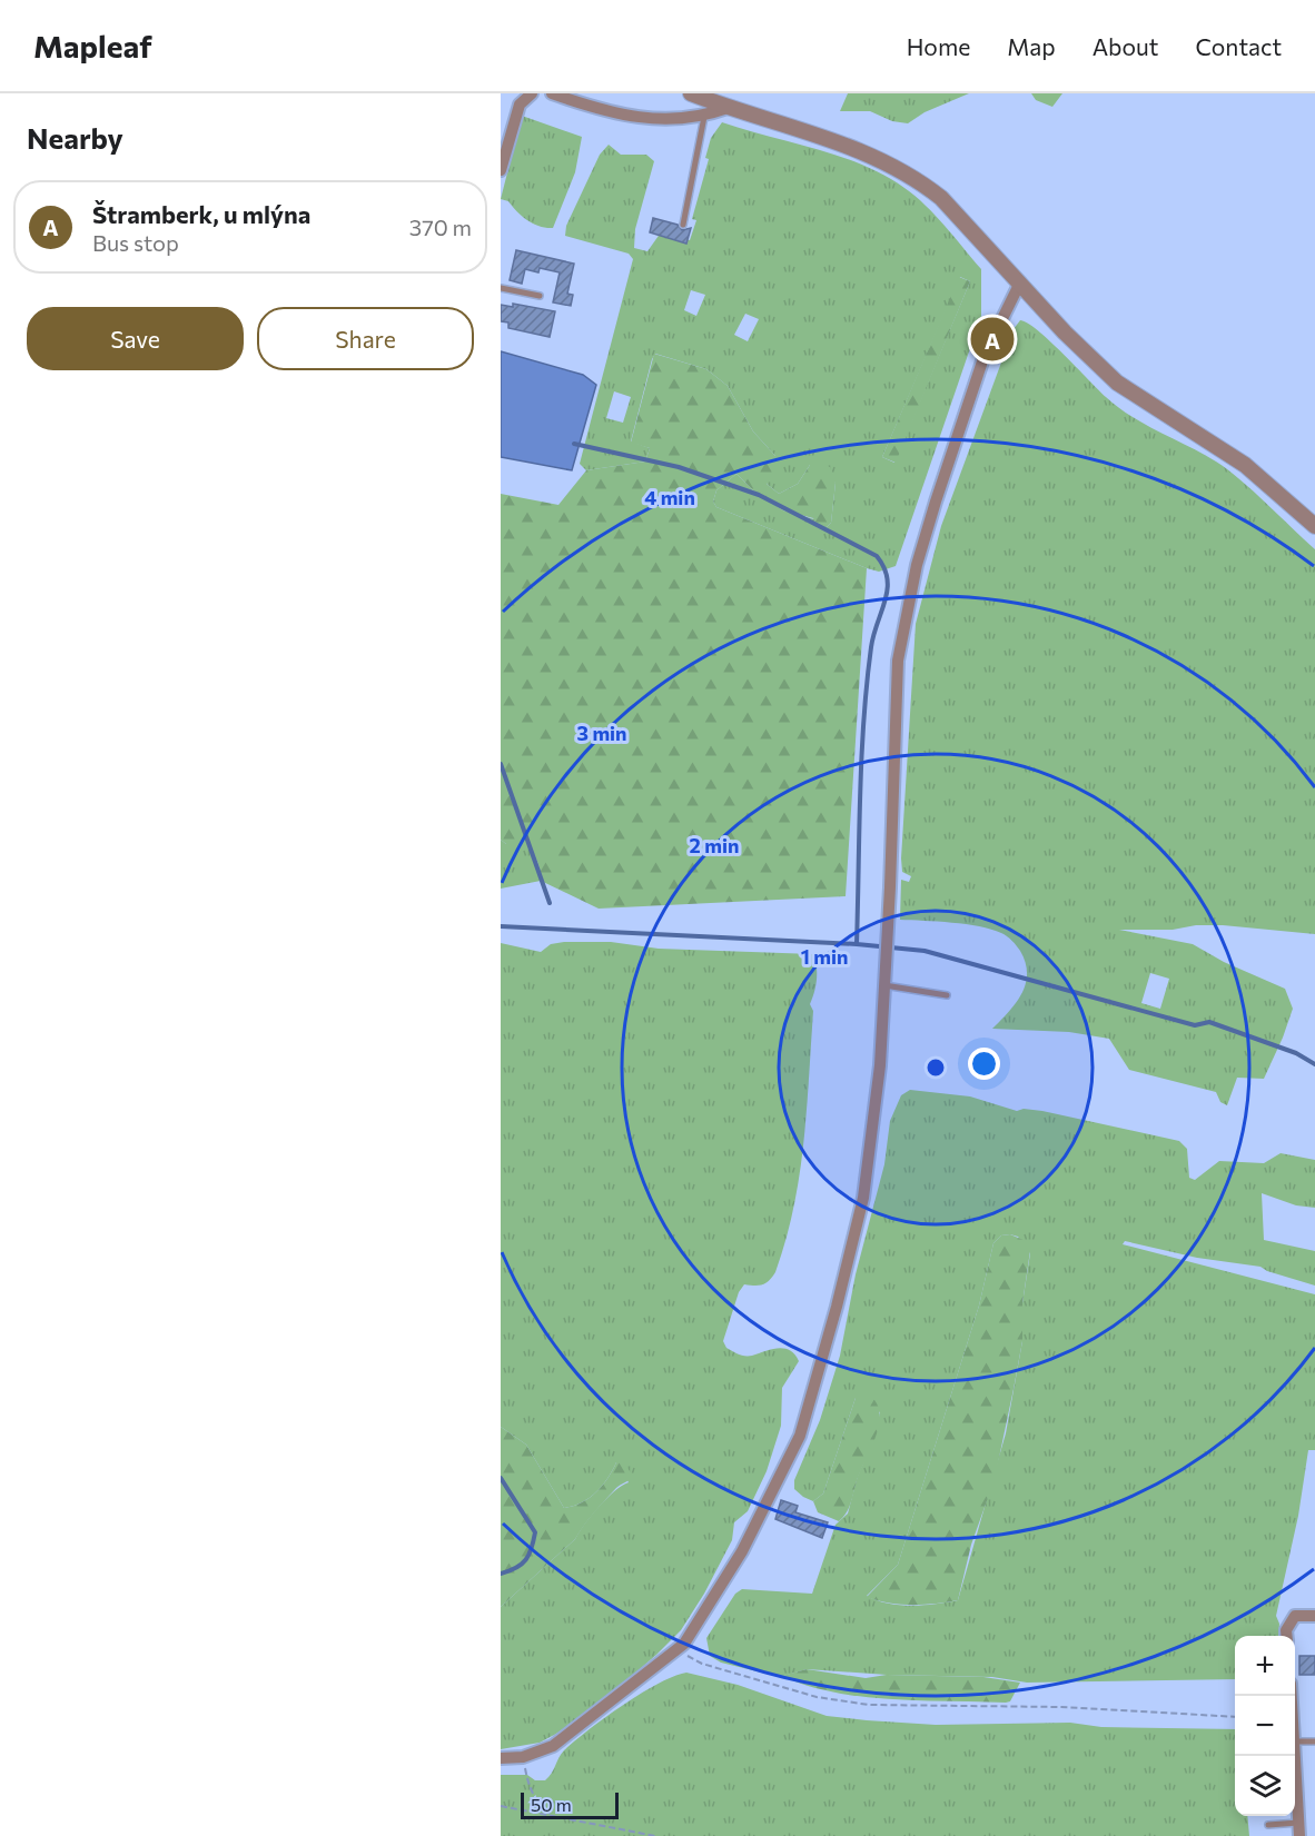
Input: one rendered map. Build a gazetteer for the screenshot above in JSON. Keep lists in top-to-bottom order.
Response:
{
  "scale_bar": "50 m",
  "page": {
    "header": "Mapleaf",
    "nav": [
      "Home",
      "Map",
      "About",
      "Contact"
    ],
    "heading": "Nearby",
    "list": [
      {
        "mark": "A",
        "name": "Štramberk, u mlýna",
        "note": "Bus stop",
        "value": "370 m"
      }
    ],
    "buttons": ["Save", "Share"],
    "pins": "A",
    "map_buttons": ["+", "−"],
    "scale": "50 m"
  },
  "rings": [
    "4 min",
    "3 min",
    "2 min",
    "1 min"
  ]
}
